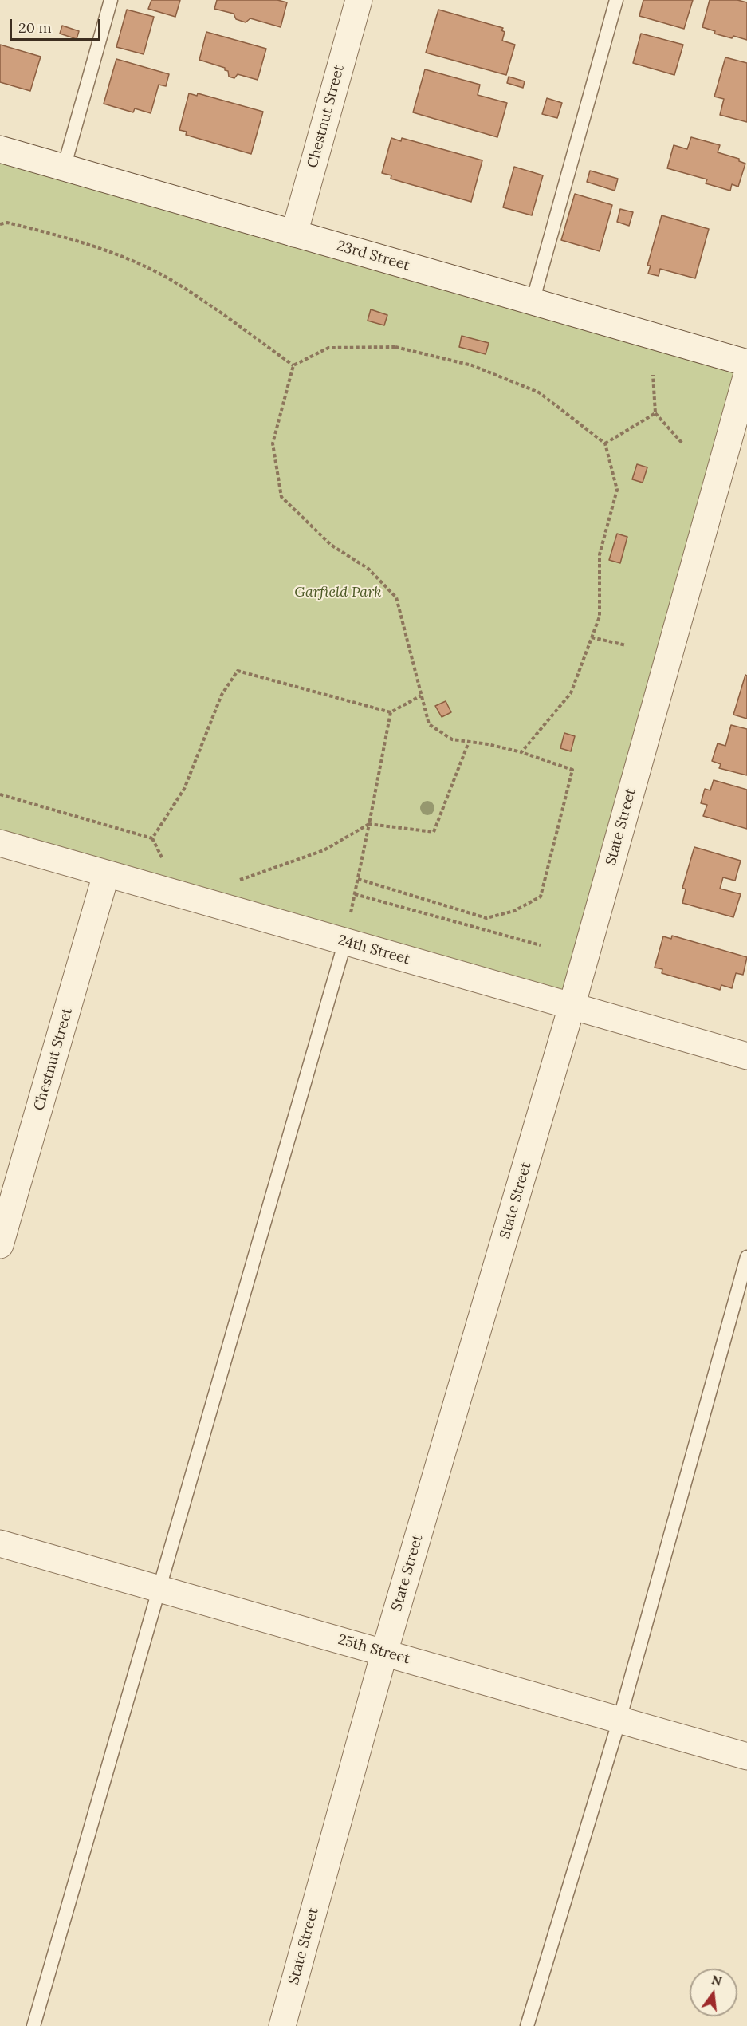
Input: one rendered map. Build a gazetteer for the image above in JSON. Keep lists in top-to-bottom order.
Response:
{
  "streets": {
    "street": [
      "Chestnut Street",
      "23rd Street",
      "State Street",
      "24th Street",
      "25th Street"
    ]
  },
  "crossings": [
    ["Chestnut Street", "23rd Street"],
    ["Chestnut Street", "24th Street"],
    ["State Street", "24th Street"],
    ["State Street", "25th Street"]
  ],
  "parks": ["Garfield Park"],
  "scale_bar": "20 m",
  "north": "top"
}
